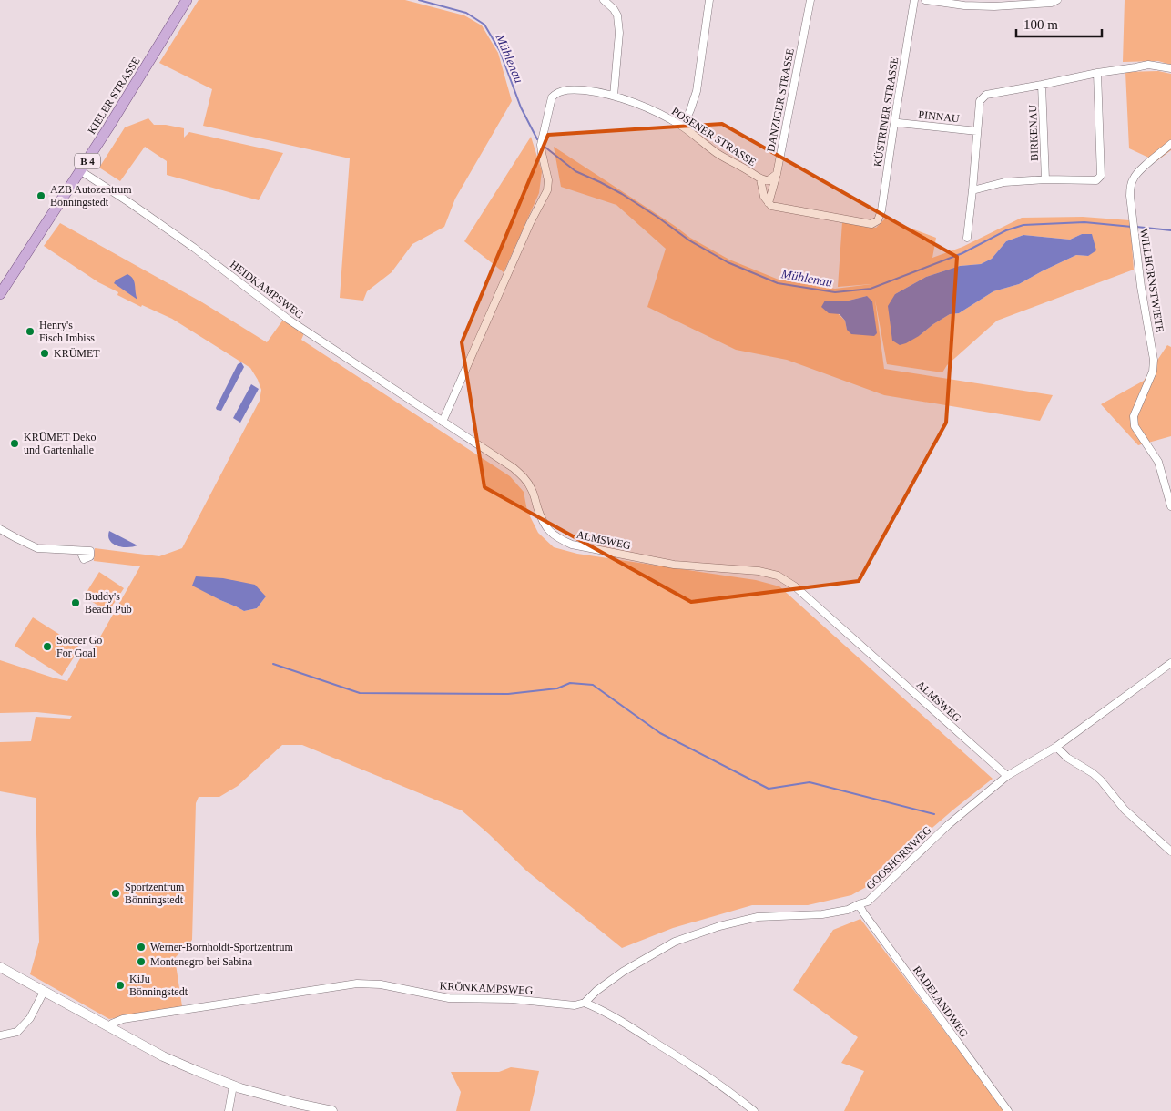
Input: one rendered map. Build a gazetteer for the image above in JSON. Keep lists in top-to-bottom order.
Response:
{
  "streets": {
    "main road": ["KIELER STRASSE", "B 4"],
    "street": [
      "DANZIGER STRASSE",
      "KÜSTRINER STRASSE",
      "PINNAU",
      "BIRKENAU",
      "POSENER STRASSE",
      "WILLHORNSTWIETE",
      "HEIDKAMPSWEG",
      "ALMSWEG",
      "GOOSHORNWEG",
      "KRÖNKAMPSWEG",
      "RADELANDWEG"
    ]
  },
  "crossings": [
    ["KIELER STRASSE", "HEIDKAMPSWEG"],
    ["DANZIGER STRASSE", "KÜSTRINER STRASSE"],
    ["DANZIGER STRASSE", "POSENER STRASSE"],
    ["KÜSTRINER STRASSE", "POSENER STRASSE"],
    ["POSENER STRASSE", "HEIDKAMPSWEG"],
    ["POSENER STRASSE", "ALMSWEG"],
    ["HEIDKAMPSWEG", "ALMSWEG"],
    ["ALMSWEG", "GOOSHORNWEG"],
    ["GOOSHORNWEG", "KRÖNKAMPSWEG"],
    ["GOOSHORNWEG", "RADELANDWEG"]
  ],
  "water": ["Mühlenau"],
  "places": [
    "AZB Autozentrum Bönningstedt",
    "Henry's Fisch Imbiss",
    "KRÜMET",
    "KRÜMET Deko und Gartenhalle",
    "Buddy's Beach Pub",
    "Soccer Go For Goal",
    "Sportzentrum Bönningstedt",
    "Werner-Bornholdt-Sportzentrum",
    "Montenegro bei Sabina",
    "KiJu Bönningstedt"
  ],
  "scale_bar": "100 m"
}
